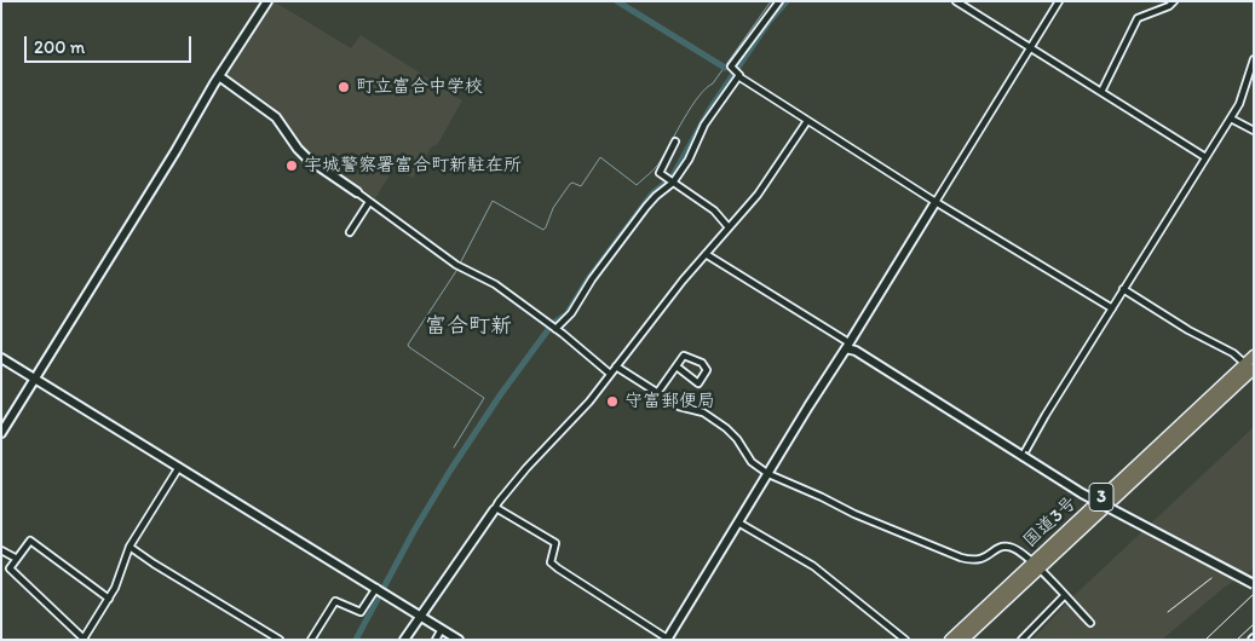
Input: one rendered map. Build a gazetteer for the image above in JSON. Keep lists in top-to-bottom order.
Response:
{
  "streets": {
    "highway": ["3", "国道3号"]
  },
  "districts": ["富合町新"],
  "places": ["町立富合中学校", "宇城警察署富合町新駐在所", "守富郵便局"],
  "scale_bar": "200 m"
}
